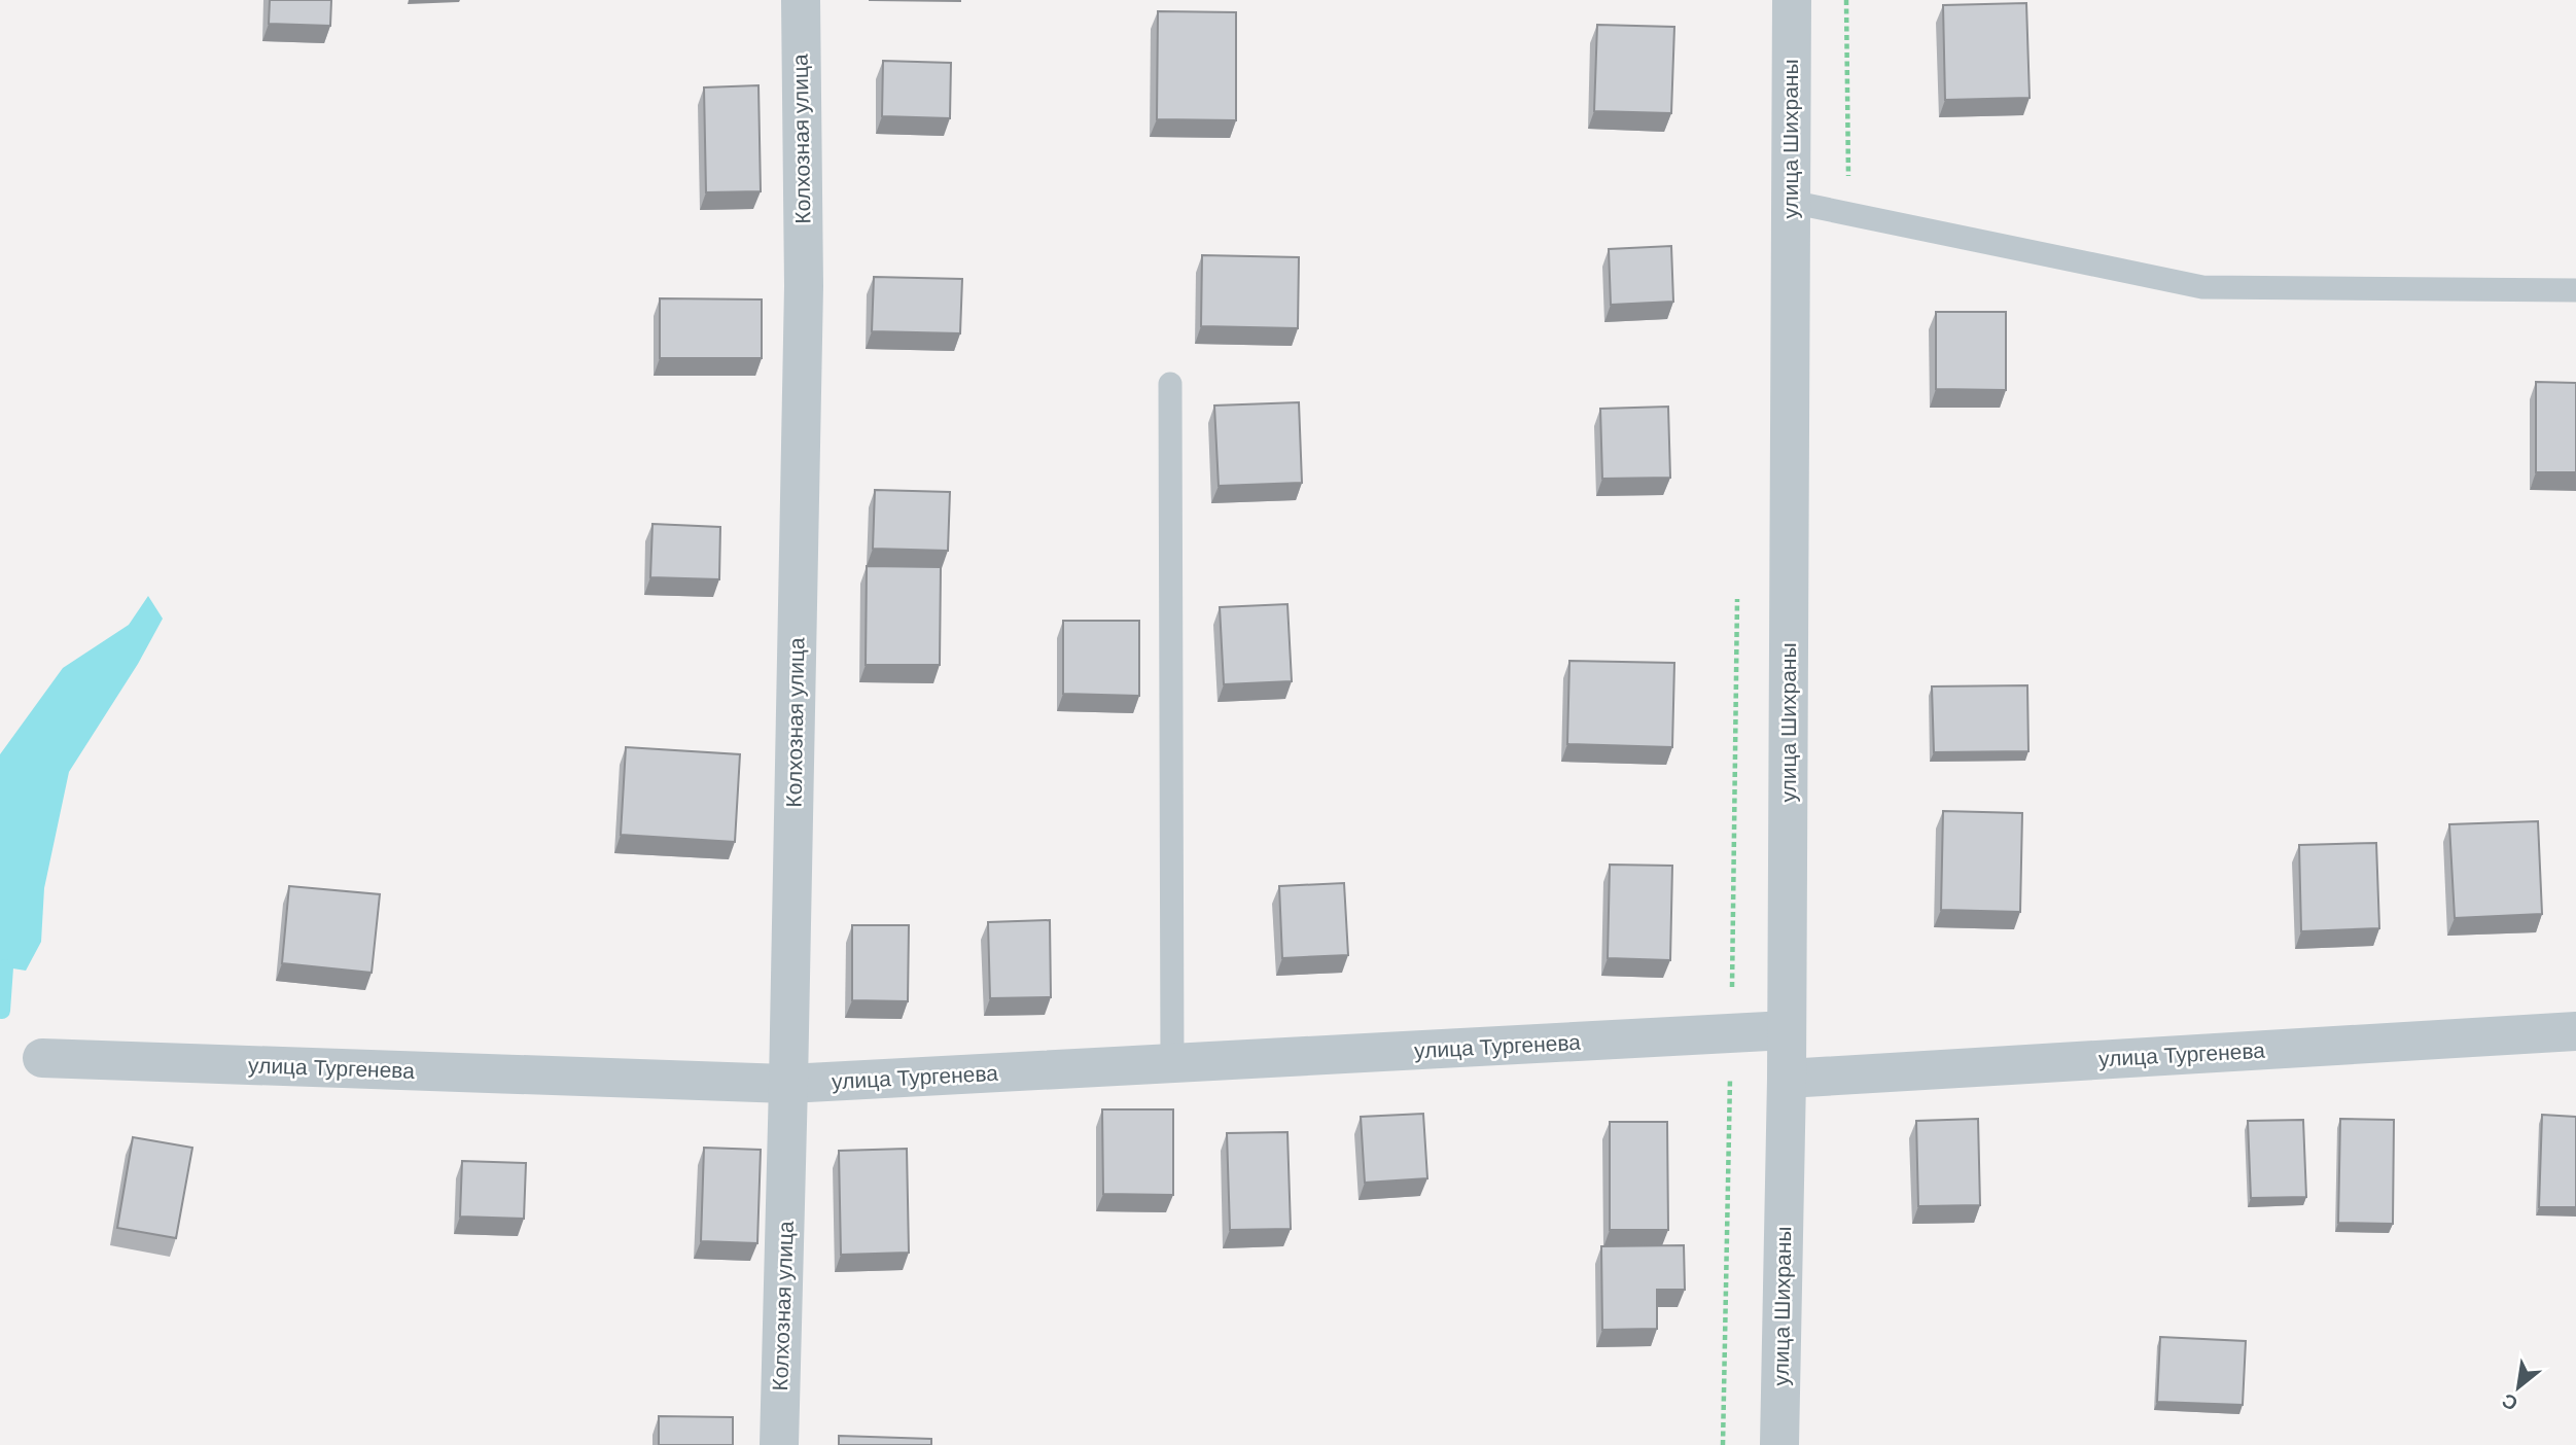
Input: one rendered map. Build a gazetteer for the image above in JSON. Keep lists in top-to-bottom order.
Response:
{
  "streets": {
    "street": ["Колхозная улица", "улица Шихраны", "улица Тургенева"]
  },
  "crossings": [
    ["Колхозная улица", "улица Тургенева"],
    ["улица Шихраны", "улица Тургенева"]
  ],
  "north": "bottom left"
}
